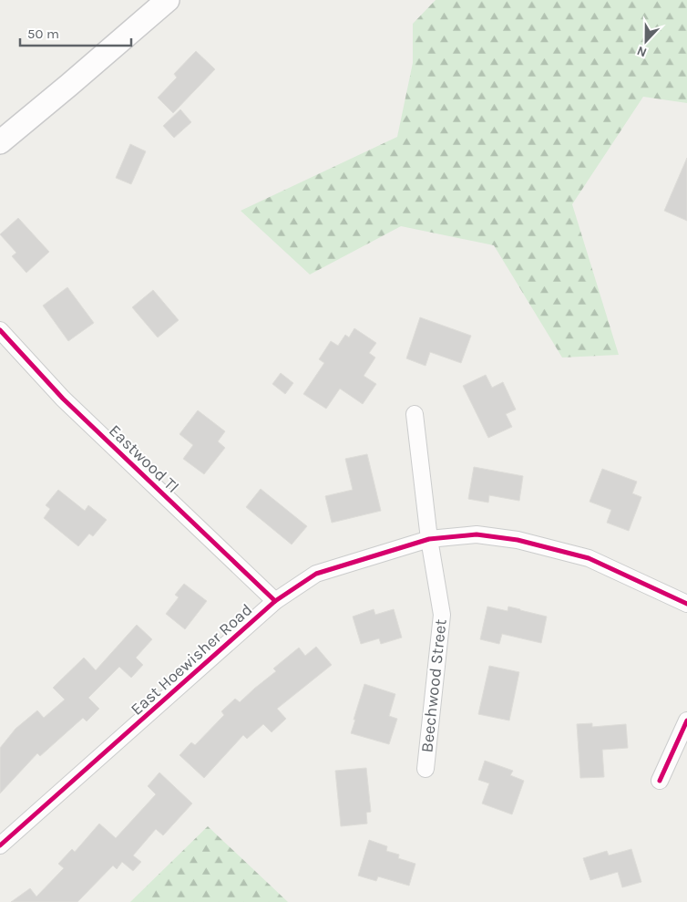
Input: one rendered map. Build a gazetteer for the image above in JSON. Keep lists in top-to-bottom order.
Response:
{
  "streets": {
    "street": ["Eastwood Tl", "East Hoewisher Road", "Beechwood Street"]
  },
  "crossings": [
    ["Eastwood Tl", "East Hoewisher Road"],
    ["East Hoewisher Road", "Beechwood Street"]
  ],
  "scale_bar": "50 m",
  "north": "bottom"
}
